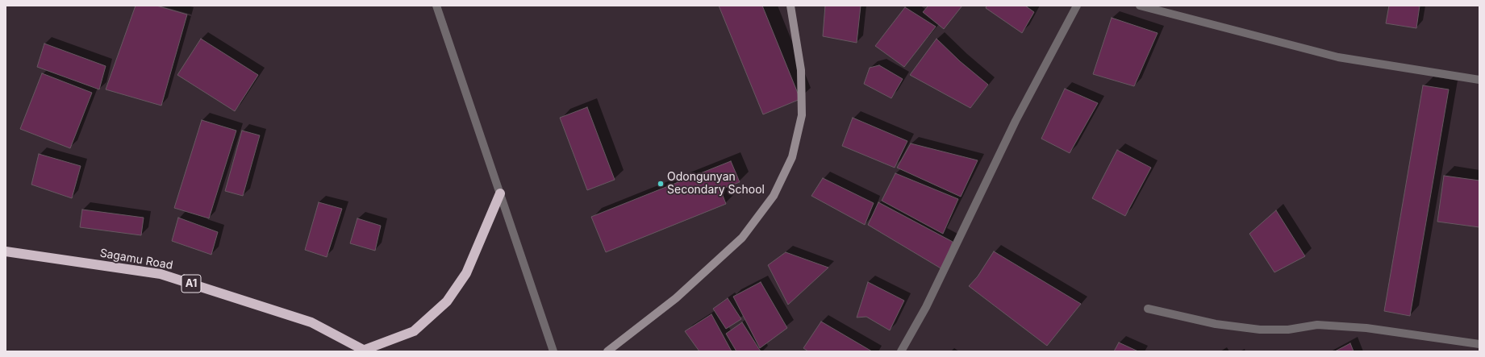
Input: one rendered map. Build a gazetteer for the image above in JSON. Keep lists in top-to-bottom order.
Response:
{
  "streets": {
    "highway": ["Sagamu Road", "A1"]
  },
  "places": ["Odongunyan Secondary School"]
}
